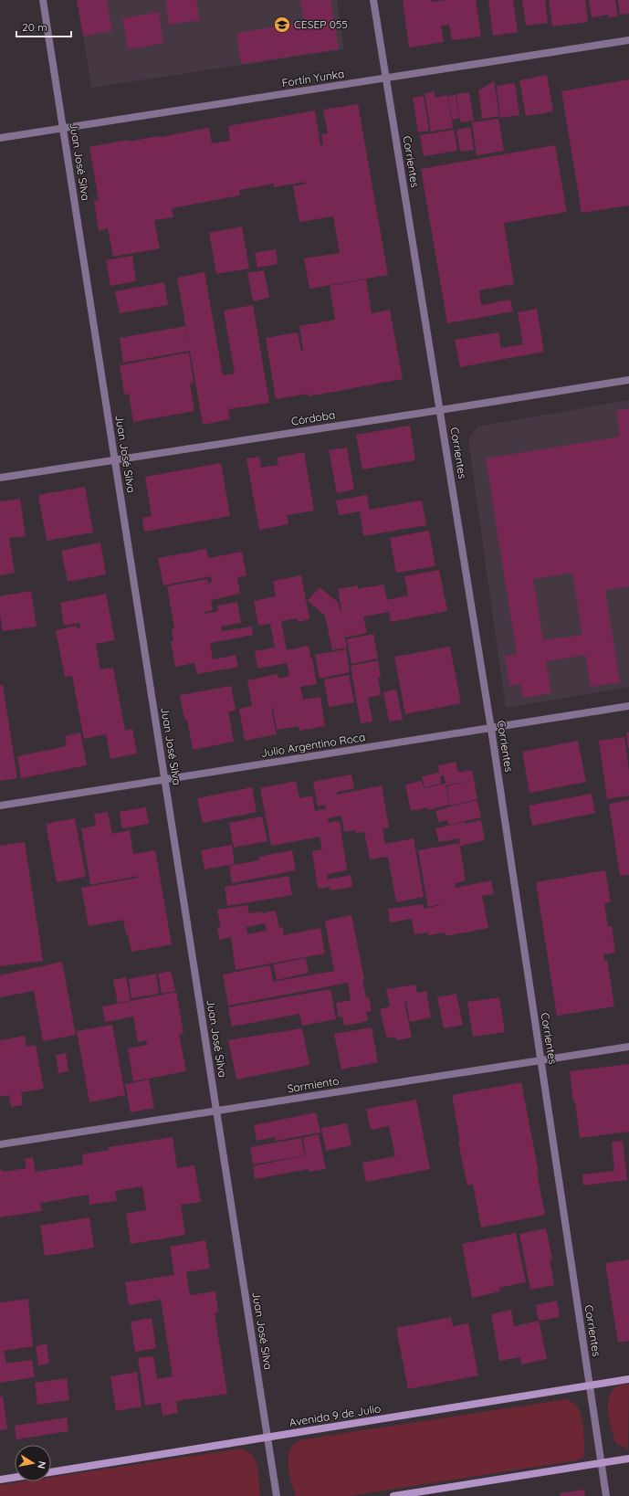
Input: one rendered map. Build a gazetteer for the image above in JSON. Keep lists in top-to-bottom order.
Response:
{
  "streets": {
    "main road": ["Avenida 9 de Julio"],
    "street": [
      "Fortín Yunka",
      "Juan José Silva",
      "Corrientes",
      "Córdoba",
      "Julio Argentino Roca",
      "Sarmiento"
    ]
  },
  "crossings": [
    ["Fortín Yunka", "Juan José Silva"],
    ["Fortín Yunka", "Corrientes"],
    ["Juan José Silva", "Córdoba"],
    ["Juan José Silva", "Julio Argentino Roca"],
    ["Juan José Silva", "Sarmiento"],
    ["Juan José Silva", "Avenida 9 de Julio"],
    ["Corrientes", "Córdoba"],
    ["Corrientes", "Julio Argentino Roca"],
    ["Corrientes", "Sarmiento"],
    ["Corrientes", "Avenida 9 de Julio"]
  ],
  "places": {
    "school or university": ["CESEP 055"]
  },
  "scale_bar": "20 m",
  "north": "right"
}
